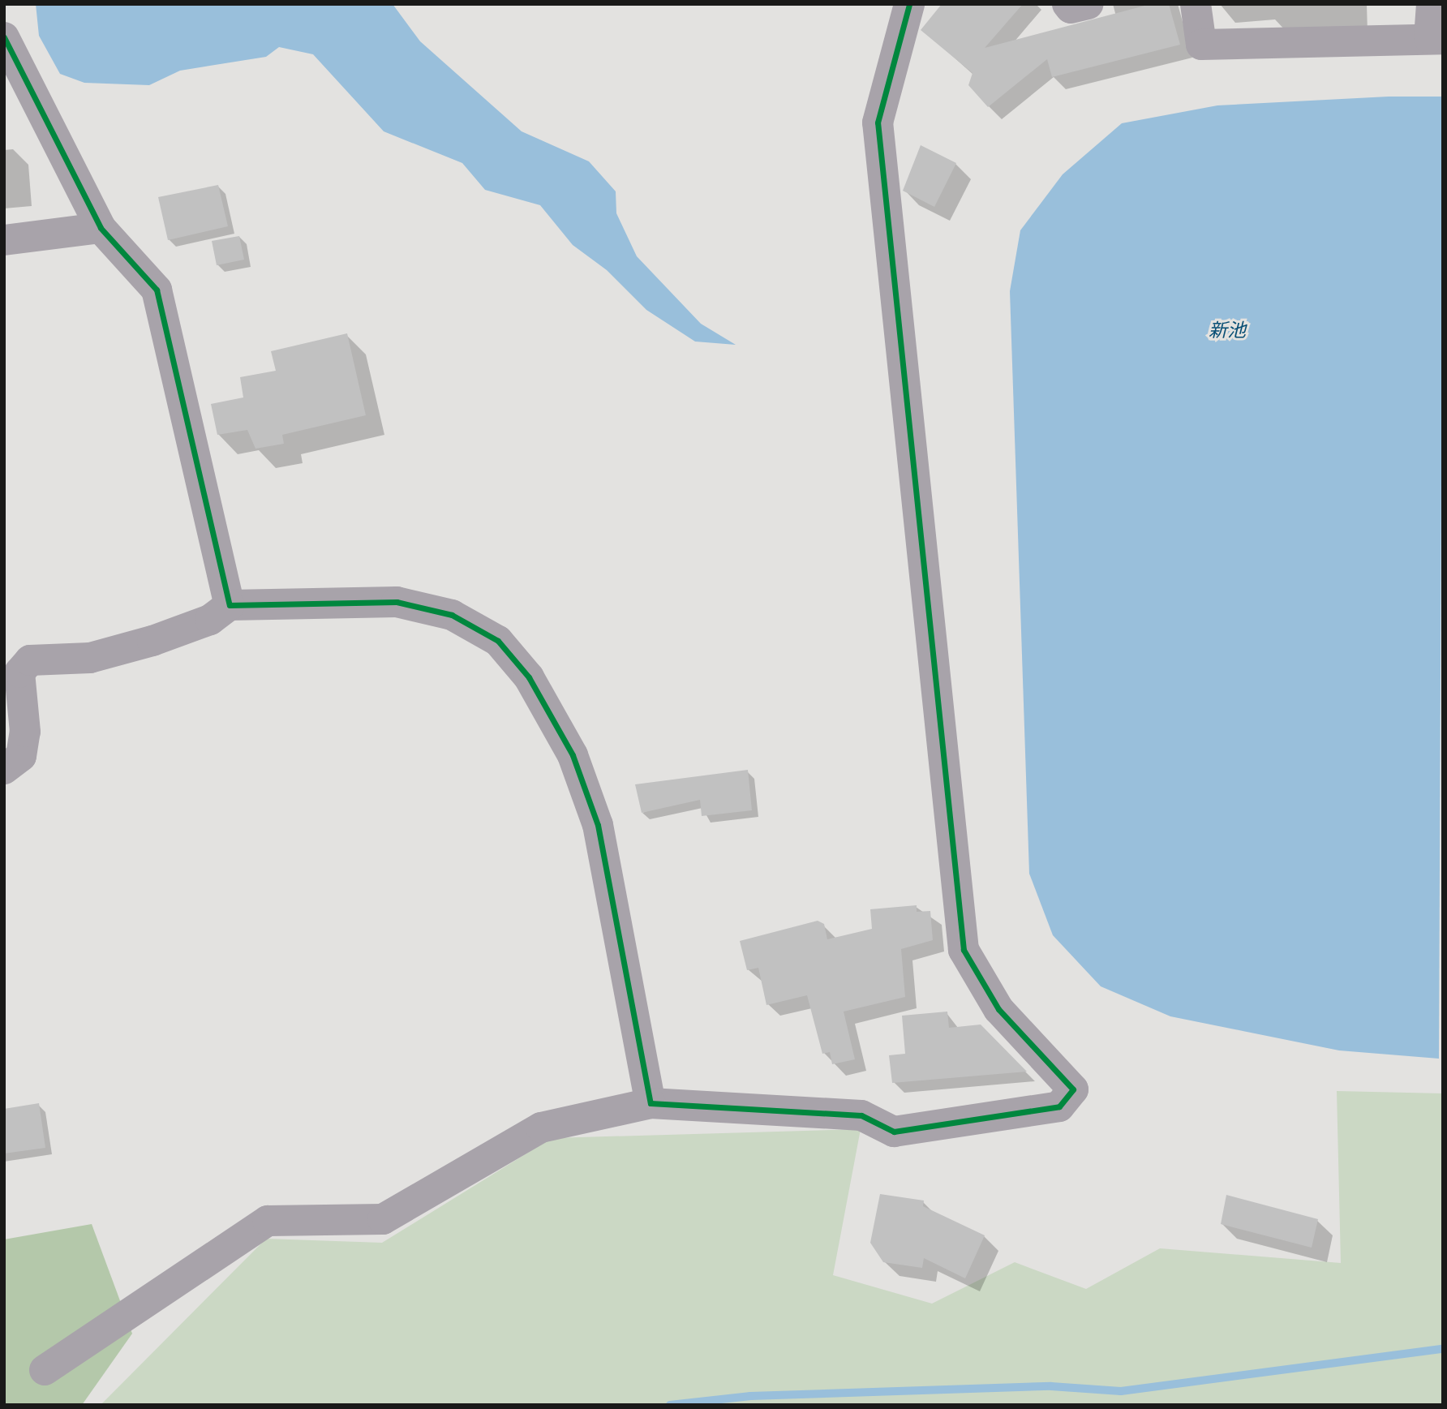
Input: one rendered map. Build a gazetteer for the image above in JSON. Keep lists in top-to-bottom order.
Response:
{
  "water": ["新池"]
}
